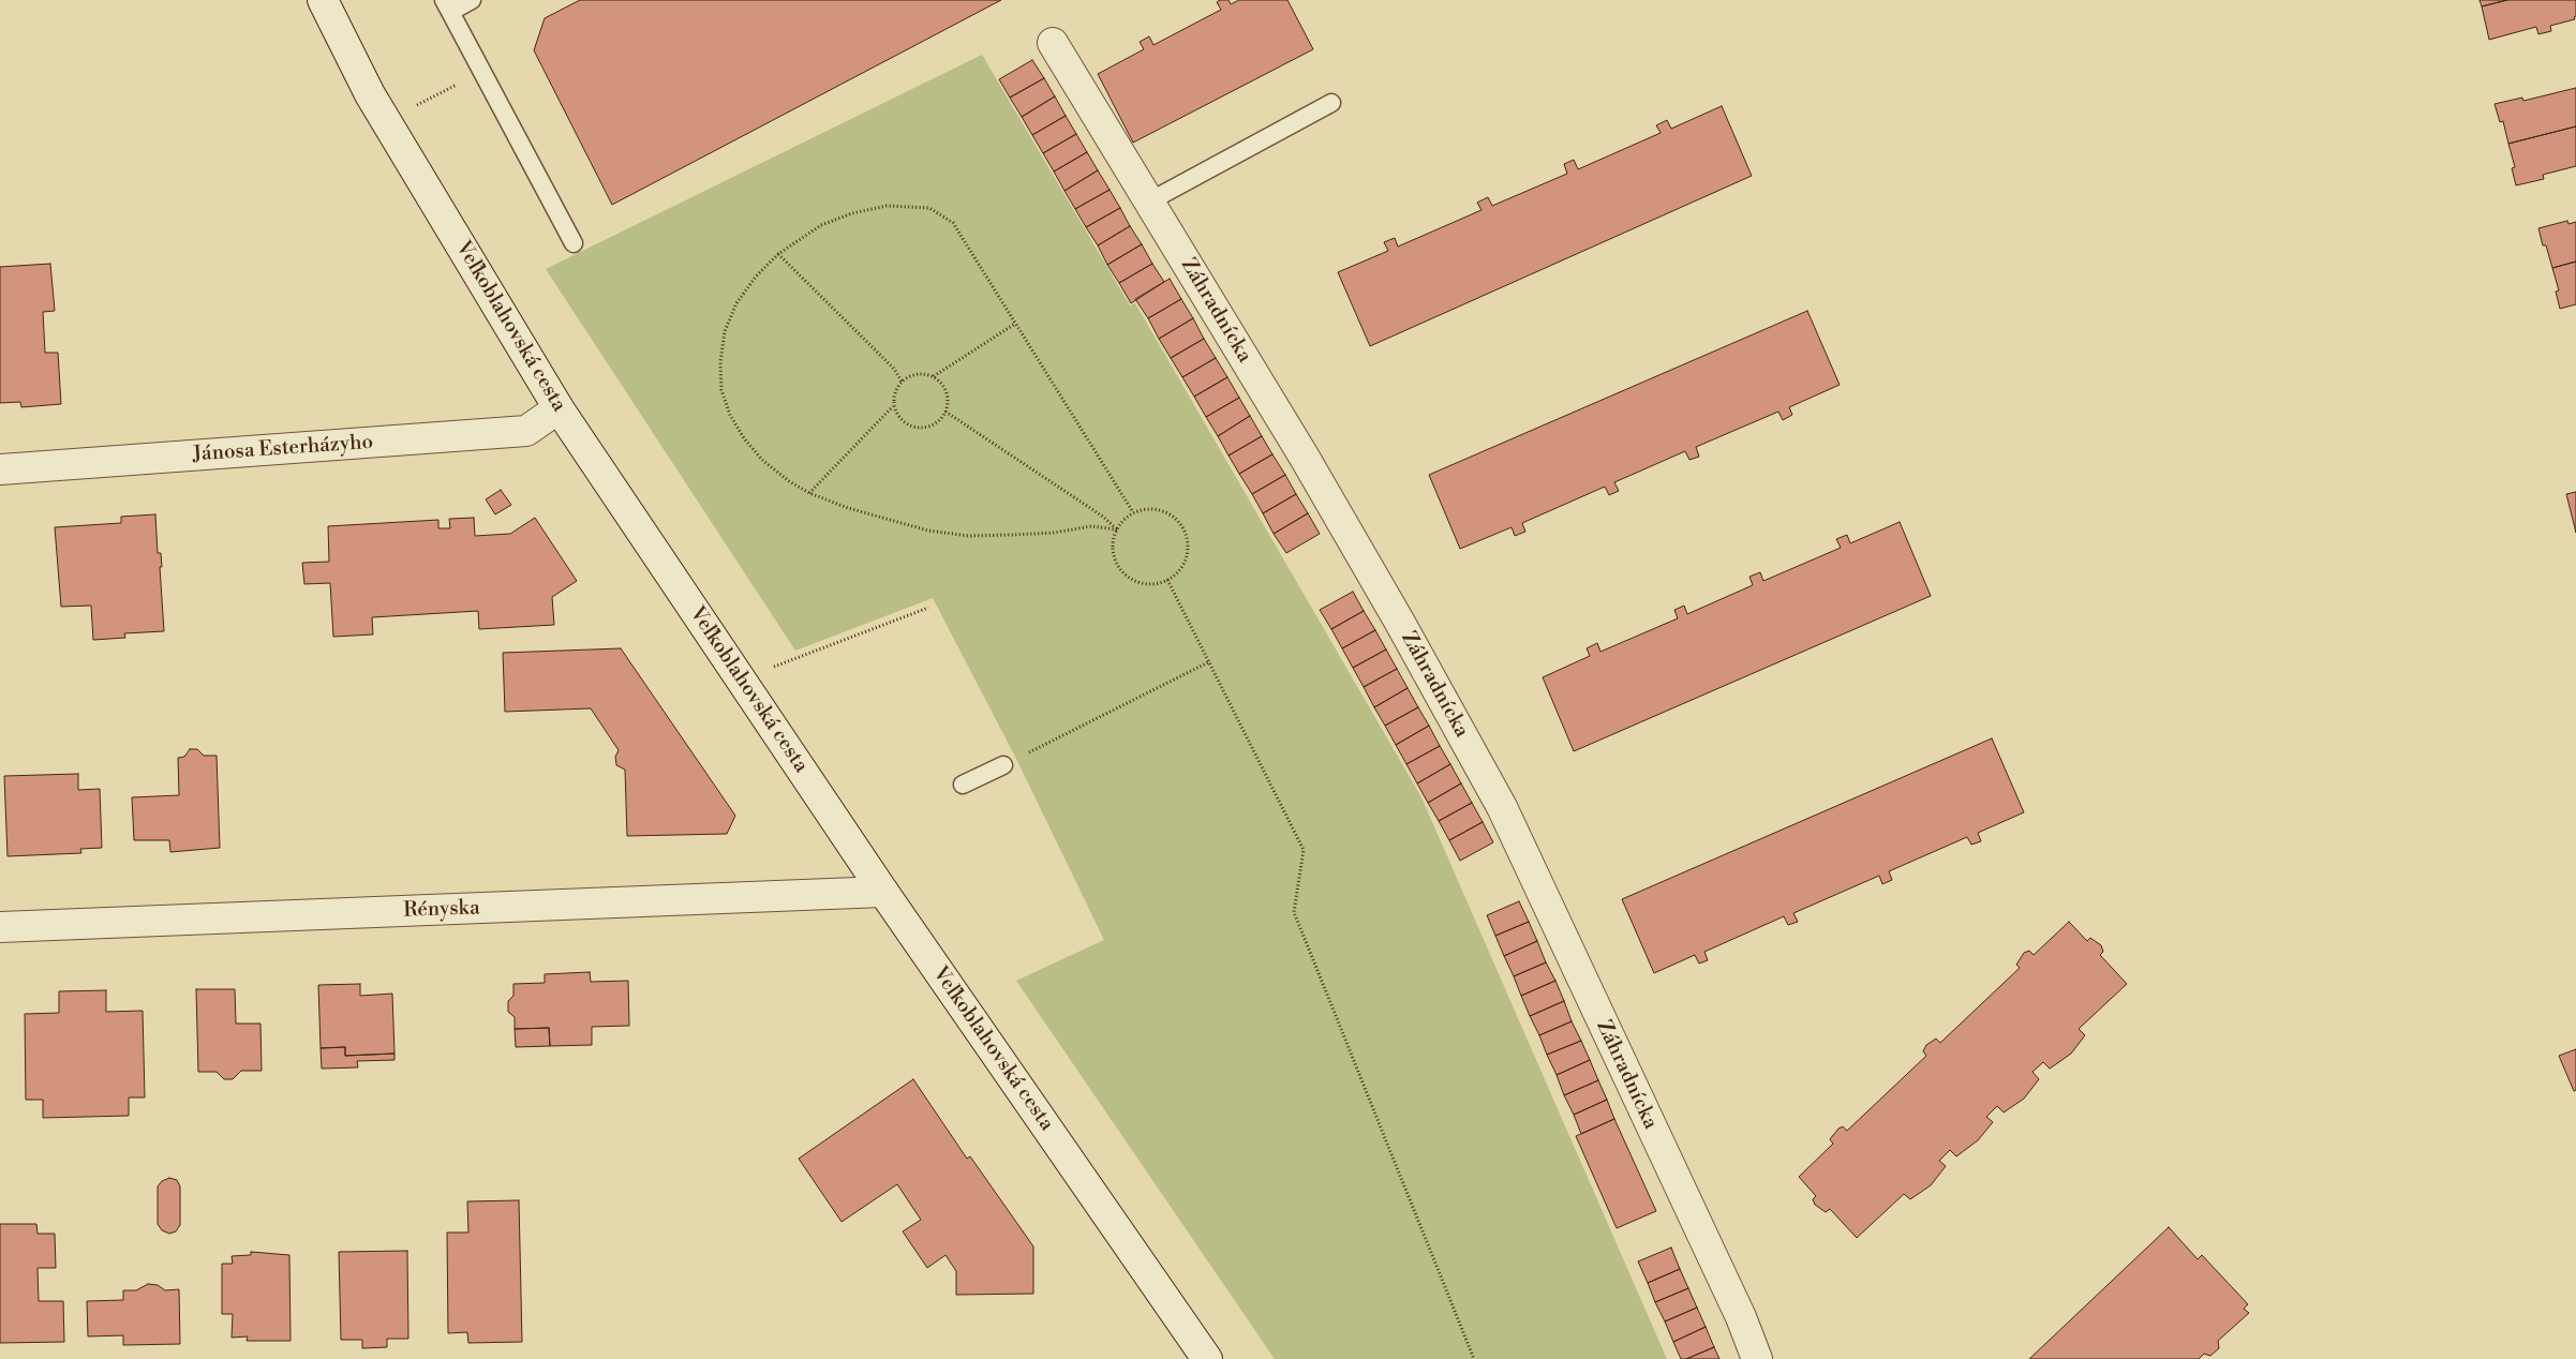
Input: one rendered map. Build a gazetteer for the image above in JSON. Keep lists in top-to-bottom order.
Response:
{
  "streets": {
    "street": [
      "Záhradnícka",
      "Veľkoblahovská cesta",
      "Jánosa Esterházyho",
      "Rényska"
    ]
  },
  "crossings": [
    ["Veľkoblahovská cesta", "Jánosa Esterházyho"],
    ["Veľkoblahovská cesta", "Rényska"]
  ]
}
